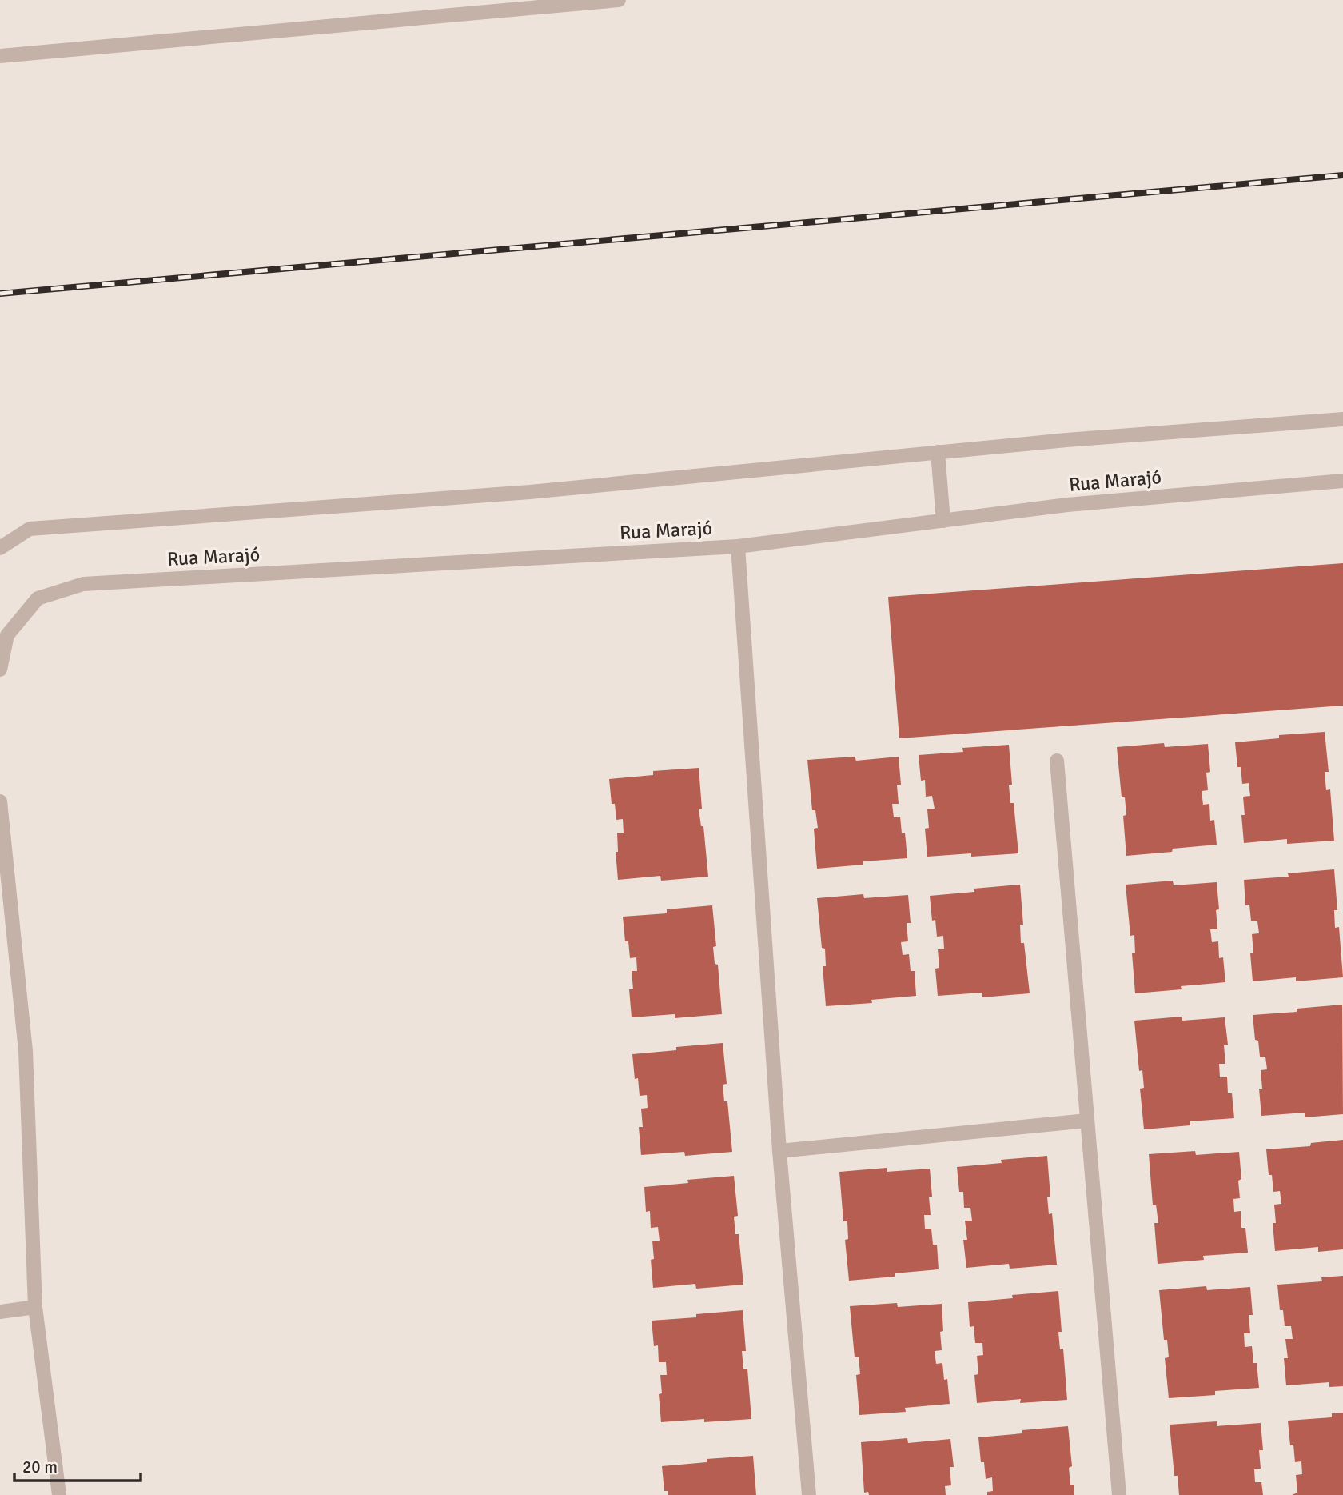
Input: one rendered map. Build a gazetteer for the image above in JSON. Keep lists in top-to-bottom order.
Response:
{
  "streets": {
    "street": ["Rua Marajó"]
  },
  "scale_bar": "20 m"
}
